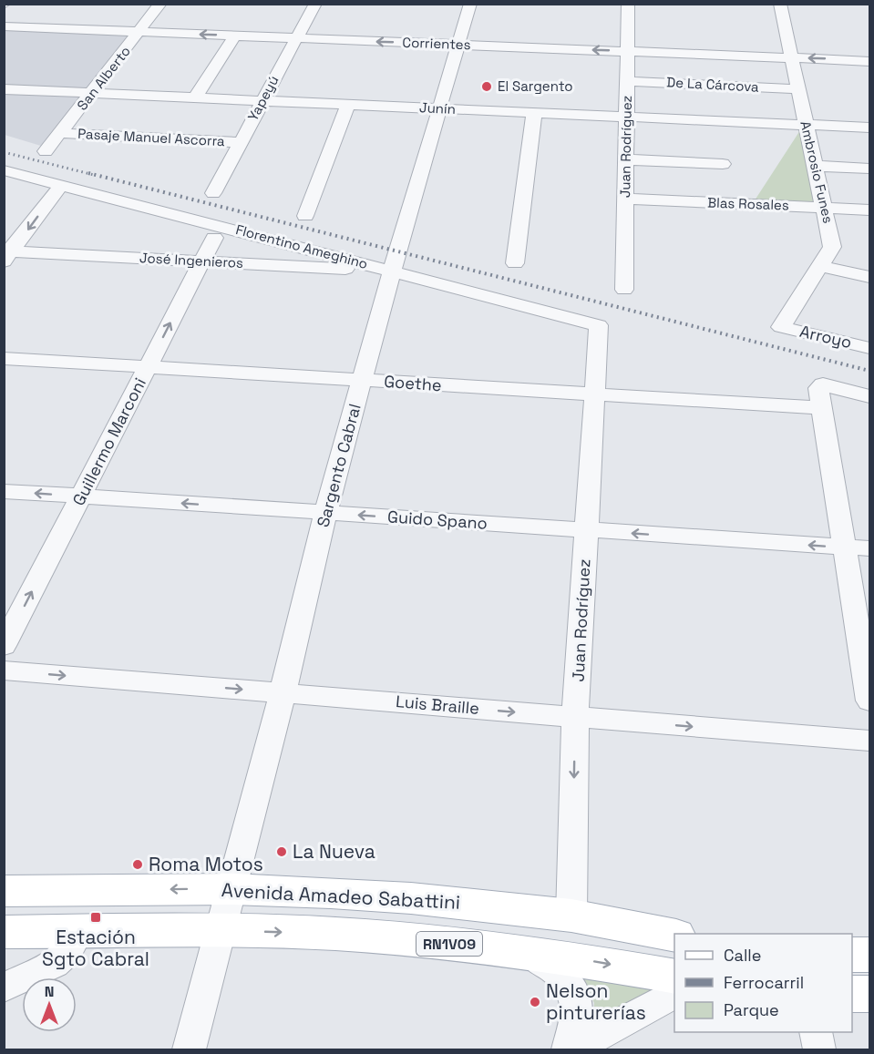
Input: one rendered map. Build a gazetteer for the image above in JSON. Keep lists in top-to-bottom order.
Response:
{
  "streets": {
    "main road": ["Avenida Amadeo Sabattini", "RN1V09"],
    "street": [
      "Corrientes",
      "San Alberto",
      "De La Cárcova",
      "Yapeyú",
      "Junín",
      "Pasaje Manuel Ascorra",
      "Juan Rodríguez",
      "Ambrosio Funes",
      "Blas Rosales",
      "Florentino Ameghino",
      "José Ingenieros",
      "Arroyo",
      "Goethe",
      "Guillermo Marconi",
      "Sargento Cabral",
      "Guido Spano",
      "Luis Braille"
    ]
  },
  "crossings": [
    ["Corrientes", "San Alberto"],
    ["Corrientes", "Yapeyú"],
    ["Corrientes", "Juan Rodríguez"],
    ["Corrientes", "Ambrosio Funes"],
    ["Corrientes", "Sargento Cabral"],
    ["San Alberto", "Junín"],
    ["San Alberto", "Pasaje Manuel Ascorra"],
    ["De La Cárcova", "Juan Rodríguez"],
    ["De La Cárcova", "Ambrosio Funes"],
    ["Yapeyú", "Junín"],
    ["Yapeyú", "Pasaje Manuel Ascorra"],
    ["Junín", "Juan Rodríguez"],
    ["Junín", "Ambrosio Funes"],
    ["Junín", "Sargento Cabral"],
    ["Juan Rodríguez", "Blas Rosales"],
    ["Juan Rodríguez", "Florentino Ameghino"],
    ["Juan Rodríguez", "Goethe"],
    ["Juan Rodríguez", "Guido Spano"],
    ["Juan Rodríguez", "Luis Braille"],
    ["Juan Rodríguez", "Avenida Amadeo Sabattini"],
    ["Ambrosio Funes", "Blas Rosales"],
    ["Ambrosio Funes", "Arroyo"],
    ["Florentino Ameghino", "José Ingenieros"],
    ["Florentino Ameghino", "Sargento Cabral"],
    ["José Ingenieros", "Guillermo Marconi"],
    ["José Ingenieros", "Sargento Cabral"],
    ["Goethe", "Guillermo Marconi"],
    ["Goethe", "Sargento Cabral"],
    ["Guillermo Marconi", "Guido Spano"],
    ["Sargento Cabral", "Guido Spano"],
    ["Sargento Cabral", "Luis Braille"],
    ["Sargento Cabral", "Avenida Amadeo Sabattini"],
    ["Sargento Cabral", "RN1V09"]
  ],
  "one_way": [
    "Corrientes",
    "Guillermo Marconi",
    "Guido Spano",
    "Luis Braille"
  ],
  "places": {
    "other": [
      "El Sargento",
      "La Nueva",
      "Roma Motos",
      "Nelson pinturerías"
    ],
    "transit": ["Estación Sgto Cabral"]
  },
  "legend": ["Calle", "Ferrocarril", "Parque"],
  "north": "top"
}
